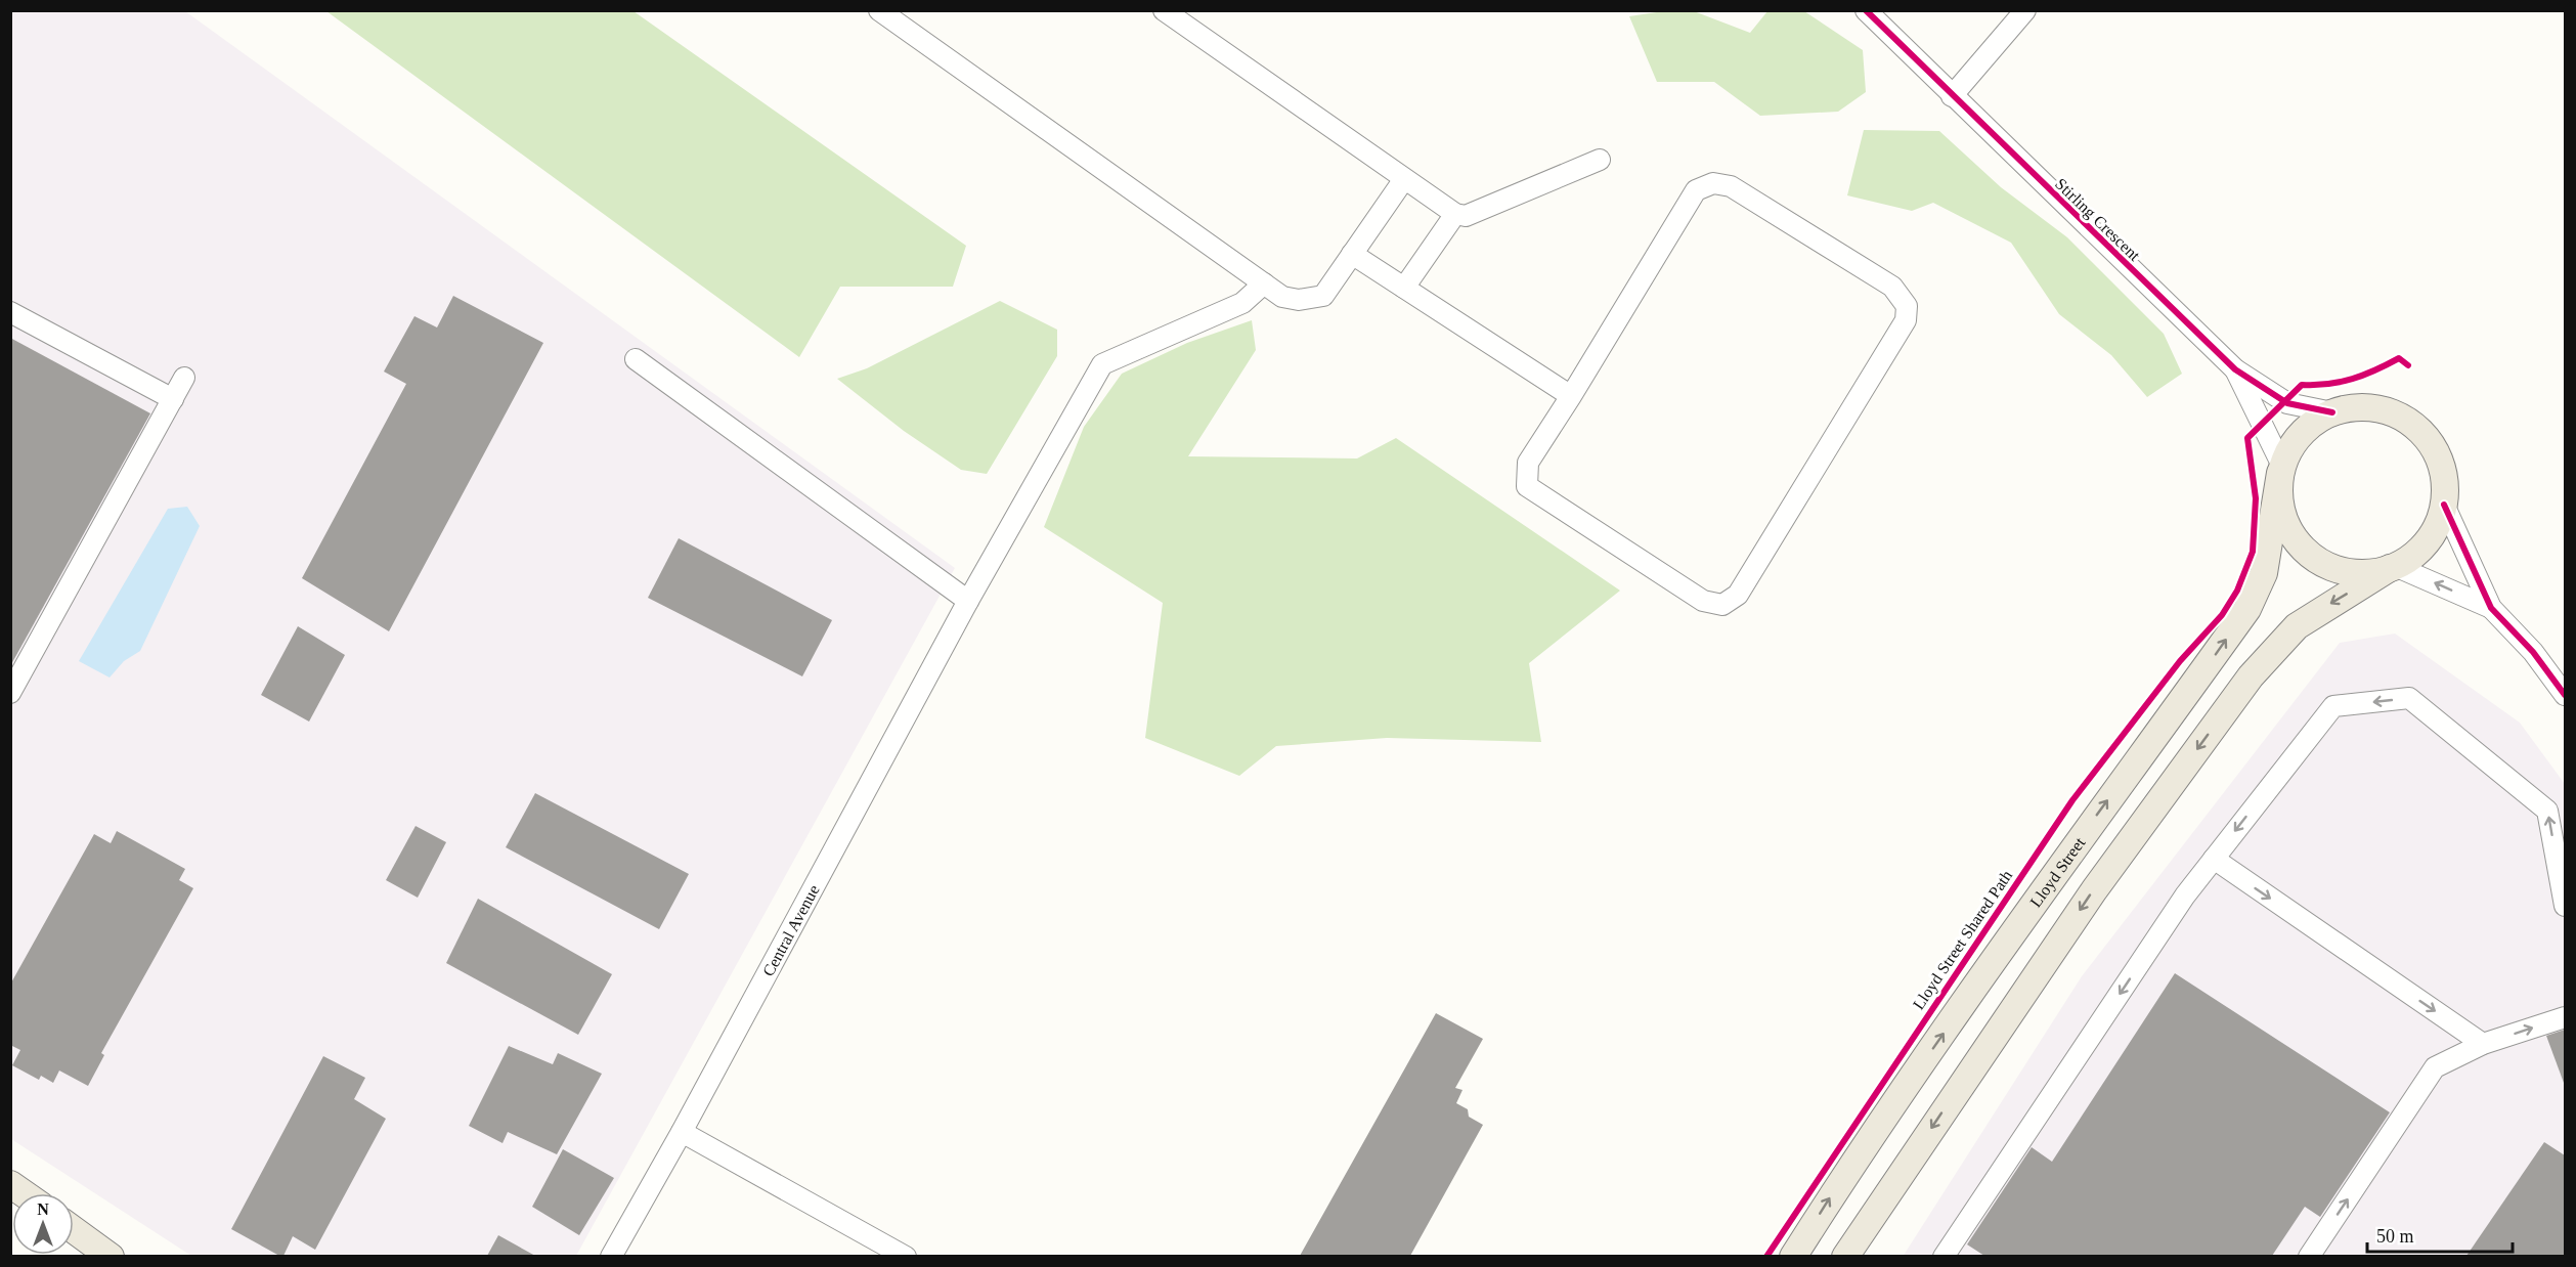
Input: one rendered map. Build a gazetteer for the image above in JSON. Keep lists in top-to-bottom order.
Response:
{
  "streets": {
    "main road": ["Lloyd Street"],
    "street": ["Stirling Crescent", "Central Avenue"],
    "cycle path": ["Lloyd Street Shared Path"]
  },
  "crossings": [
    ["Stirling Crescent", "Lloyd Street"]
  ],
  "scale_bar": "50 m",
  "north": "top"
}
